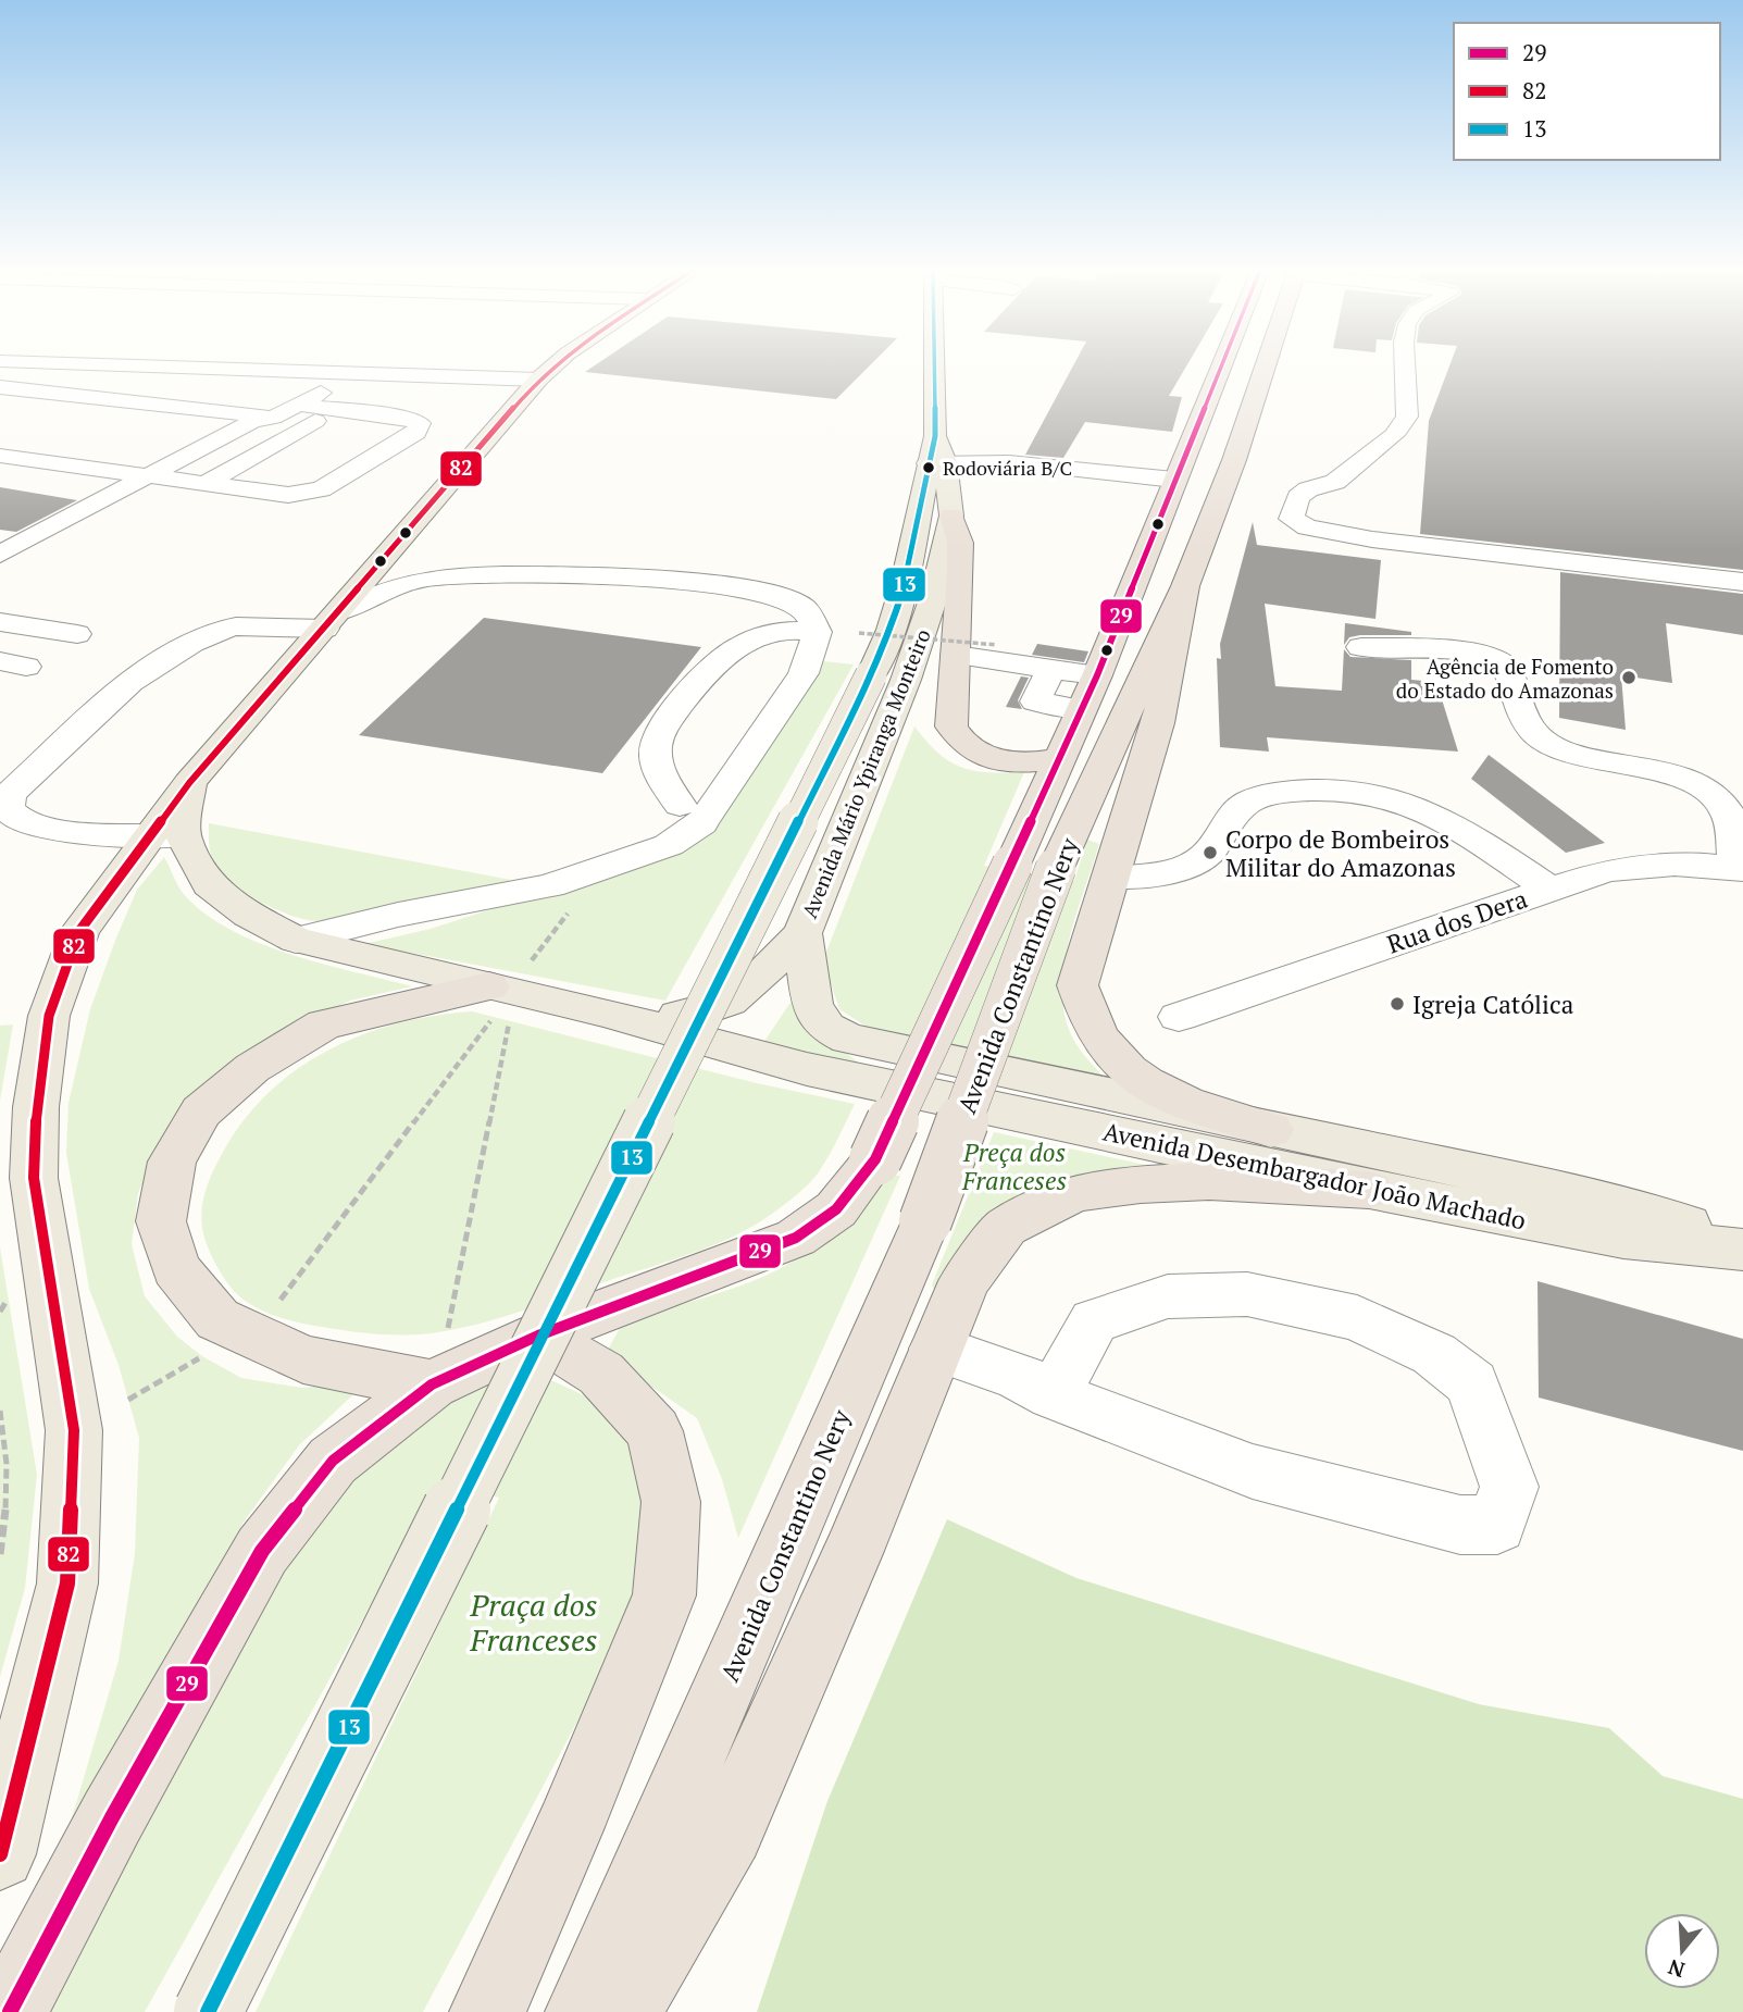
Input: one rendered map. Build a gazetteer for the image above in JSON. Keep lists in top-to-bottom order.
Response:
{
  "streets": {
    "highway": ["Avenida Constantino Nery"],
    "main road": ["Avenida Mário Ypiranga Monteiro", "Avenida Desembargador João Machado"],
    "street": ["Rua dos Dera"]
  },
  "crossings": [
    ["Avenida Mário Ypiranga Monteiro", "Avenida Desembargador João Machado"]
  ],
  "parks": ["Preça dos Franceses", "Praça dos Franceses"],
  "places": [
    "Rodoviária B/C",
    "Agência de Fomento do Estado do Amazonas",
    "Corpo de Bombeiros Militar do Amazonas",
    "Igreja Católica"
  ],
  "lines": ["transit line 29", "transit line 82", "transit line 13"],
  "legend": ["29", "82", "13"],
  "north": "bottom"
}
